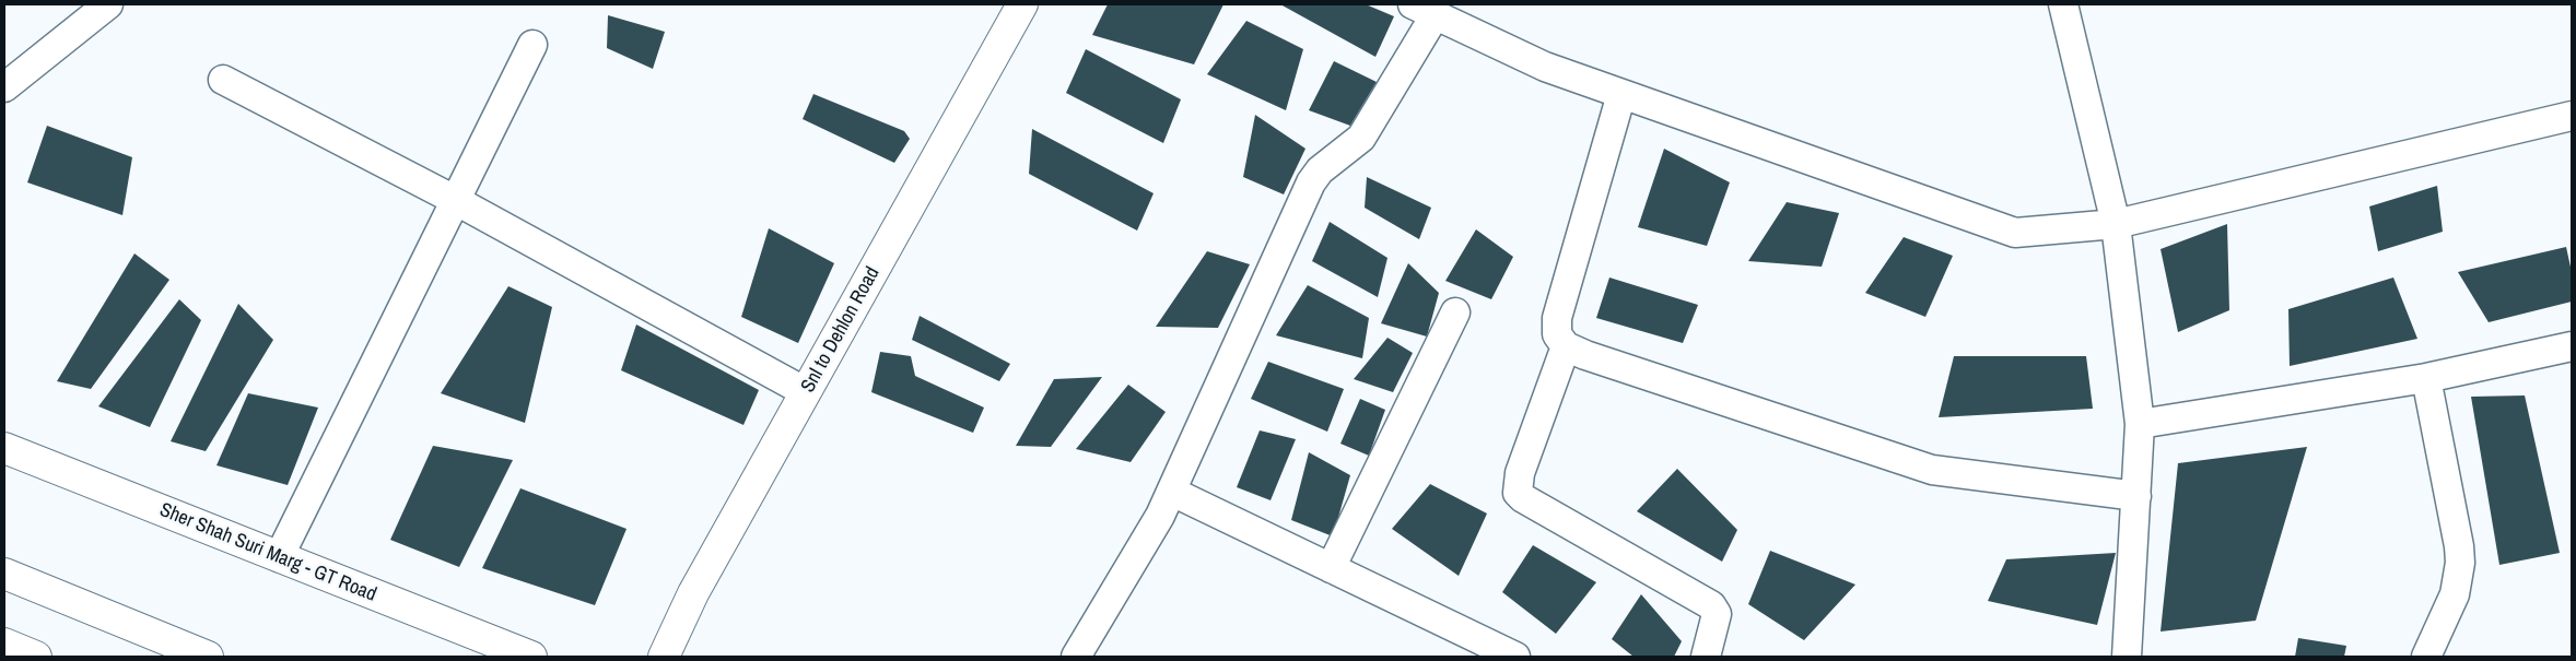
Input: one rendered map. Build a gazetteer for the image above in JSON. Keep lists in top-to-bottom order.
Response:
{
  "streets": {
    "main road": ["Snl to Dehlon Road", "Sher Shah Suri Marg - GT Road"]
  }
}
